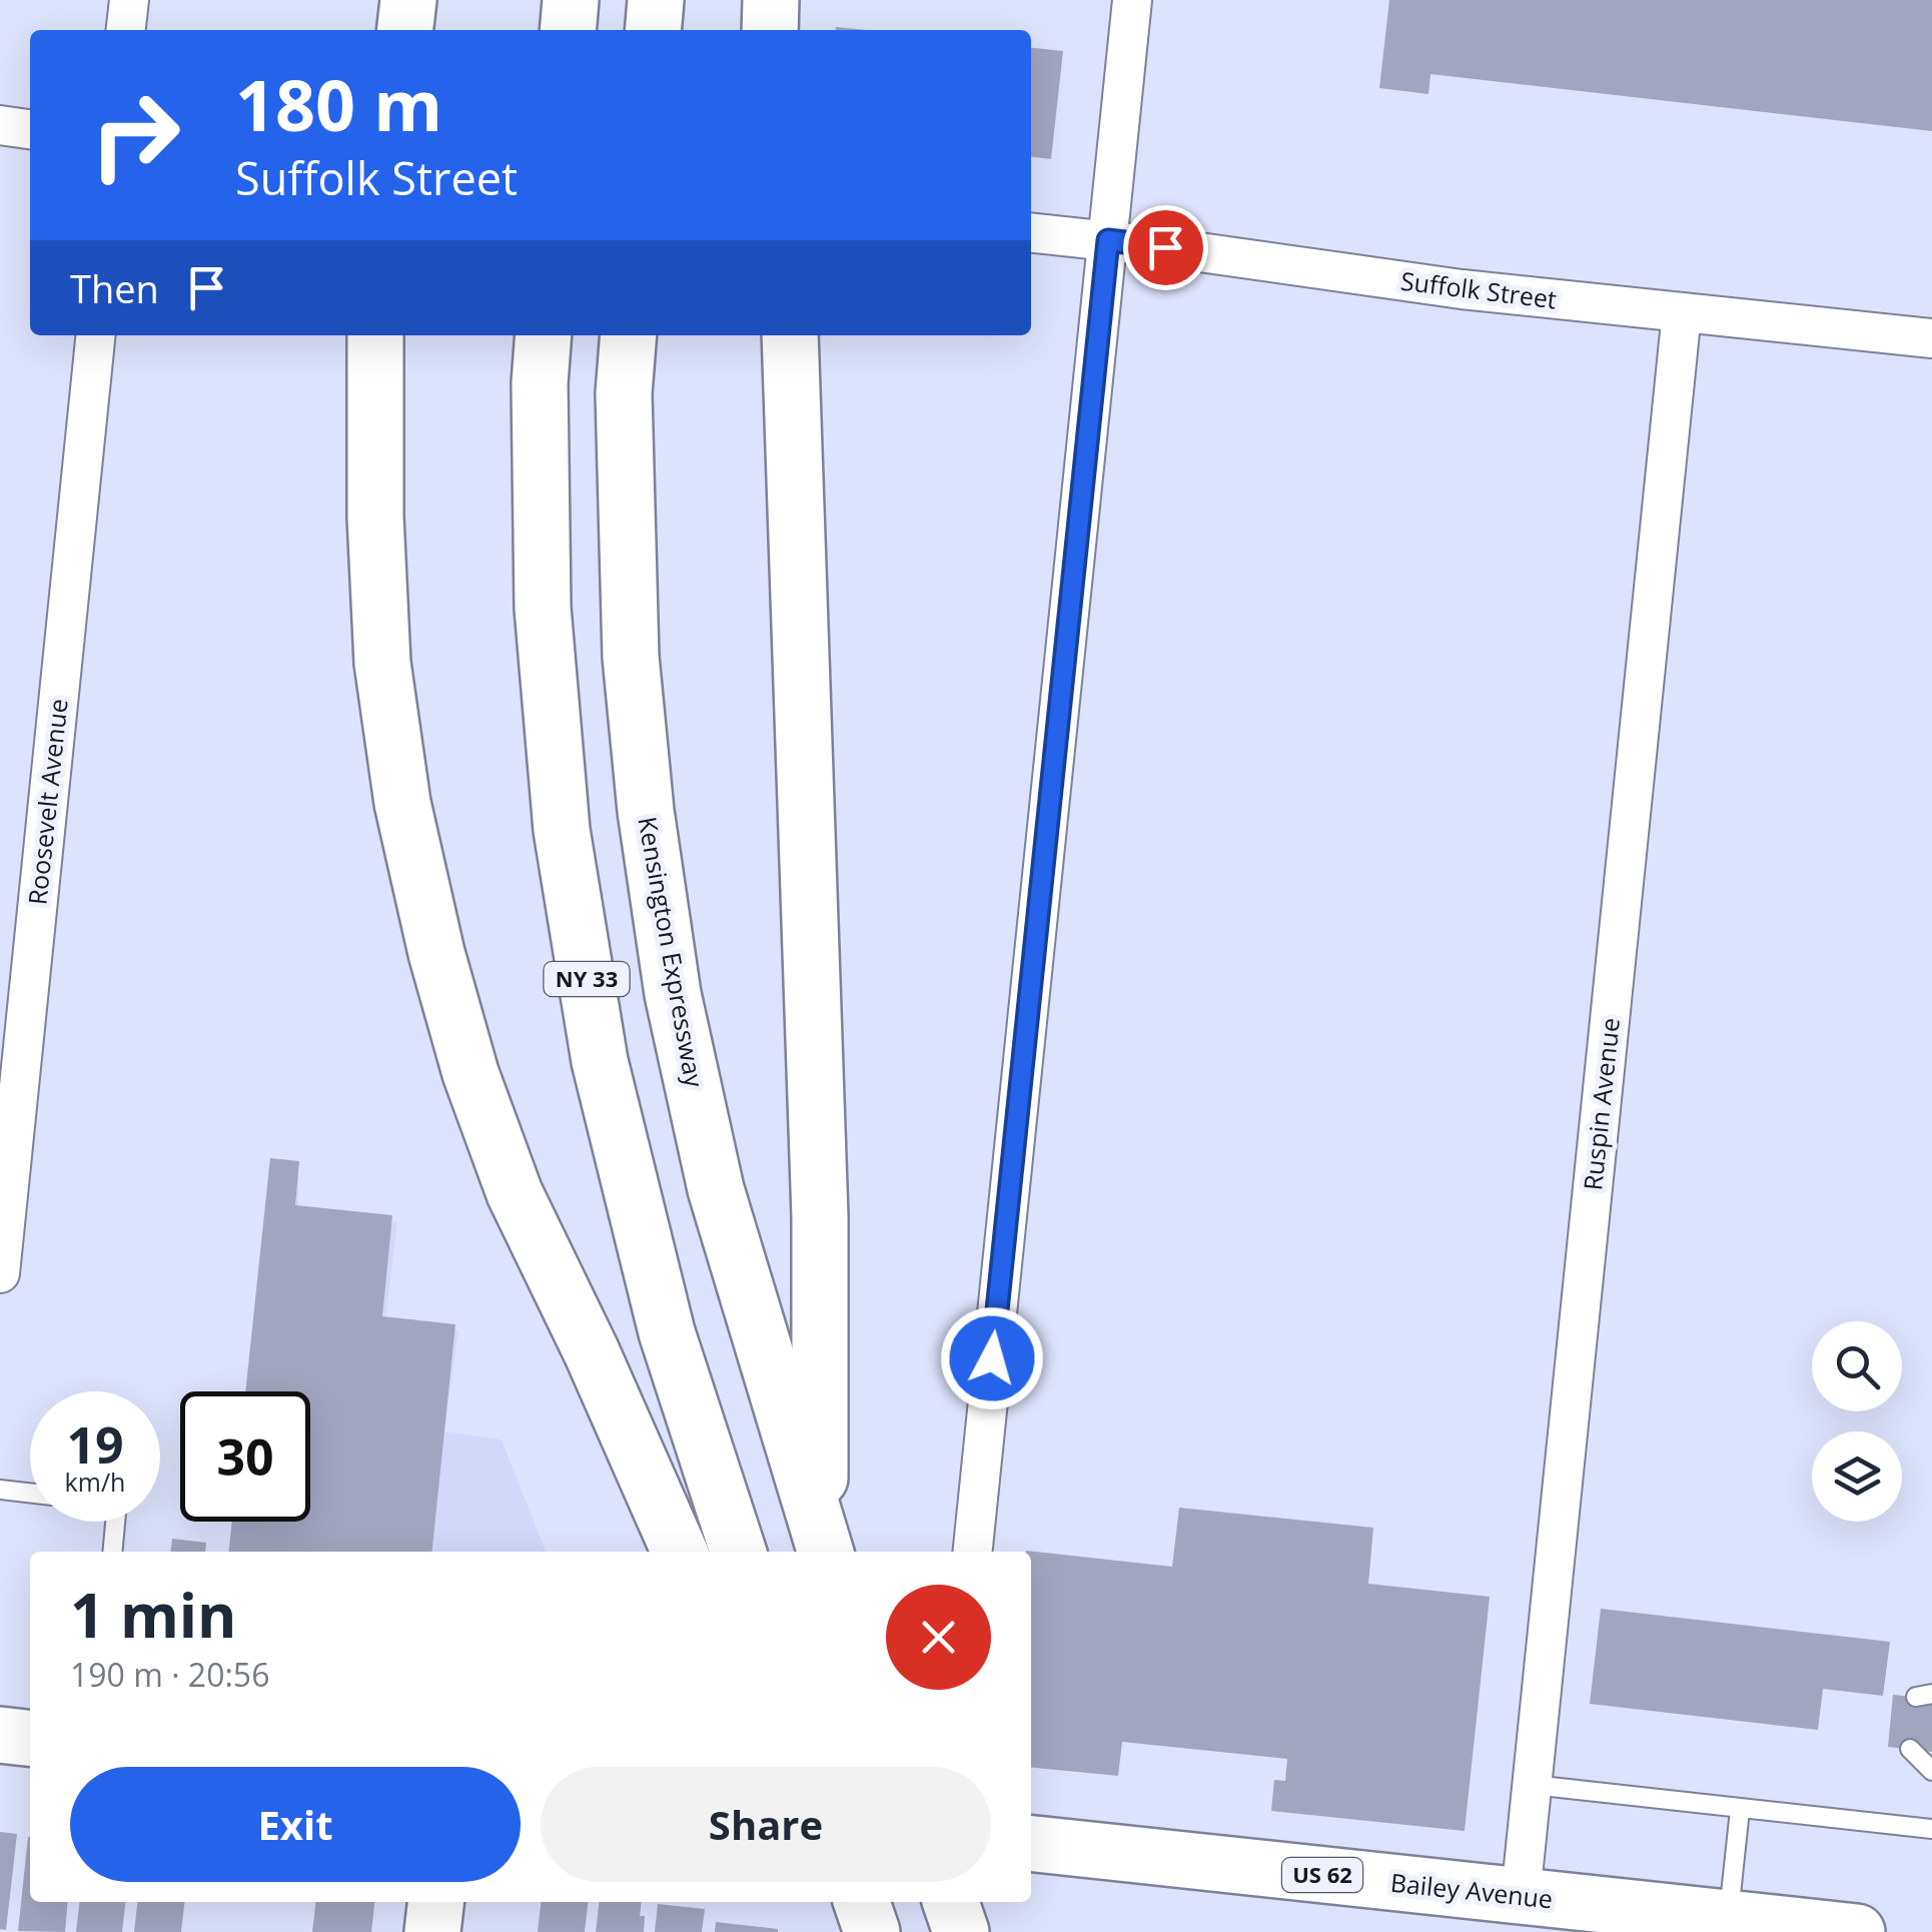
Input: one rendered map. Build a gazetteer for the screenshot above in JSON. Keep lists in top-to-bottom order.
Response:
{
  "streets": {
    "main road": [
      "Kensington Expressway",
      "NY 33",
      "US 62",
      "Bailey Avenue"
    ],
    "street": ["Suffolk Street", "Roosevelt Avenue", "Ruspin Avenue"]
  },
  "crossings": [
    ["Suffolk Street", "Ruspin Avenue"],
    ["Ruspin Avenue", "Bailey Avenue"]
  ],
  "page": {
    "turn": ["180 m", "Suffolk Street"],
    "then": "Then",
    "speed": "19 km/h",
    "limit": "30",
    "heading": ["1 min", "190 m · 20:56"],
    "buttons": ["Exit", "Share"]
  }
}
